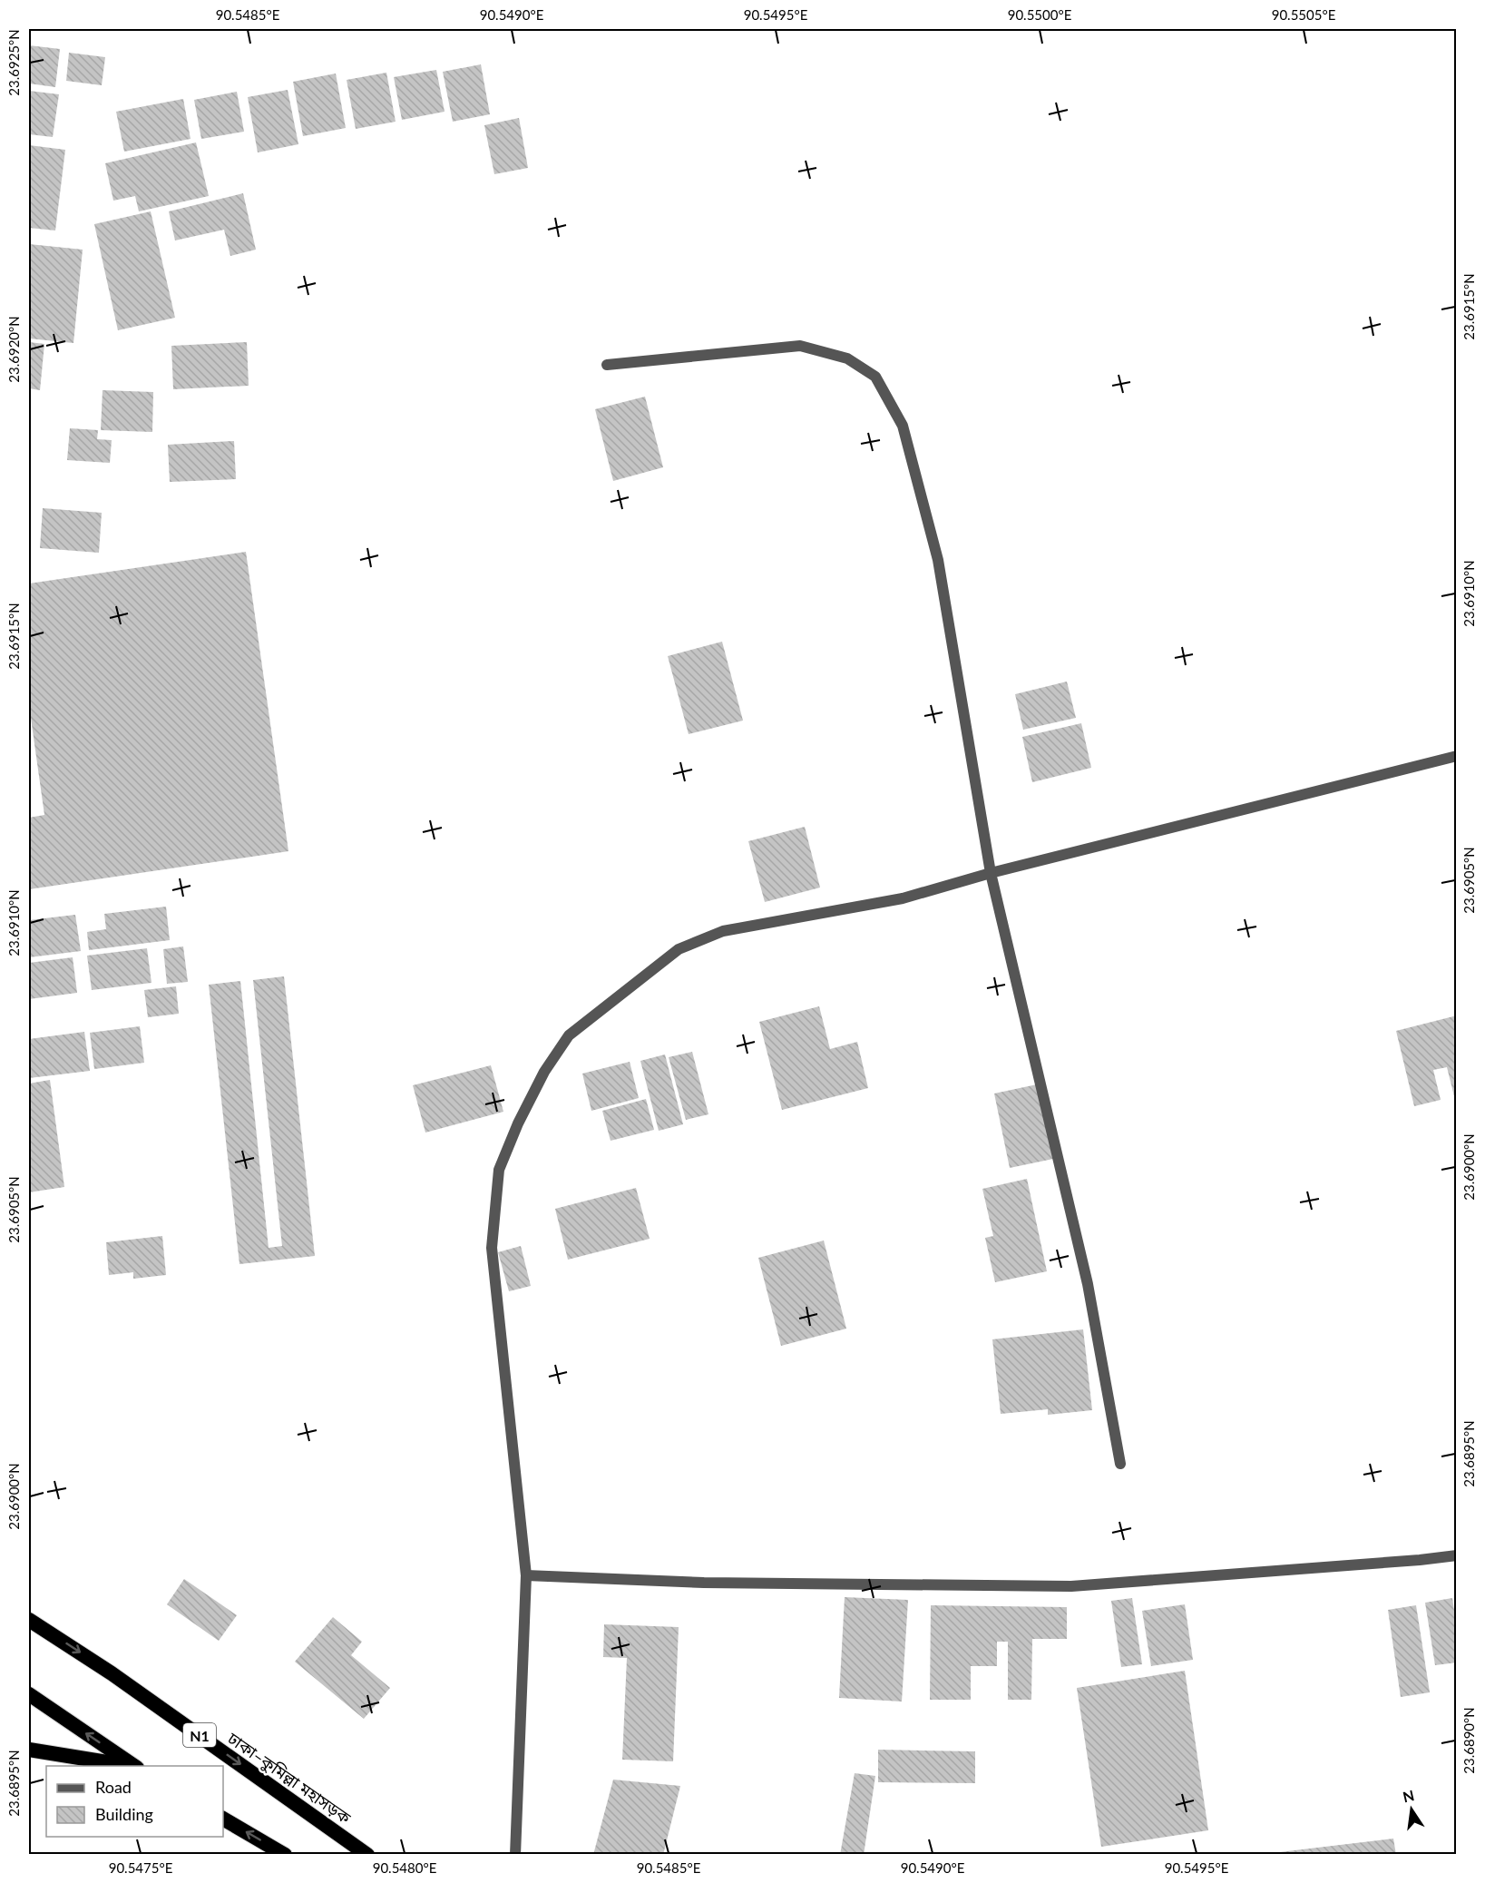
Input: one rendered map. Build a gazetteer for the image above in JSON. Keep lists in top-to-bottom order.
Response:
{
  "streets": {
    "highway": ["N1", "ঢাকা–কুমিল্লা মহাসড়ক"]
  },
  "legend": ["Road", "Building"],
  "north": "top",
  "coordinates": [
    "90.5485°E",
    "90.5490°E",
    "90.5495°E",
    "90.5500°E",
    "90.5505°E",
    "23.6925°N",
    "23.6915°N",
    "23.6920°N",
    "23.6910°N",
    "23.6905°N",
    "23.6900°N",
    "23.6895°N",
    "23.6890°N",
    "90.5475°E",
    "90.5480°E"
  ]
}
